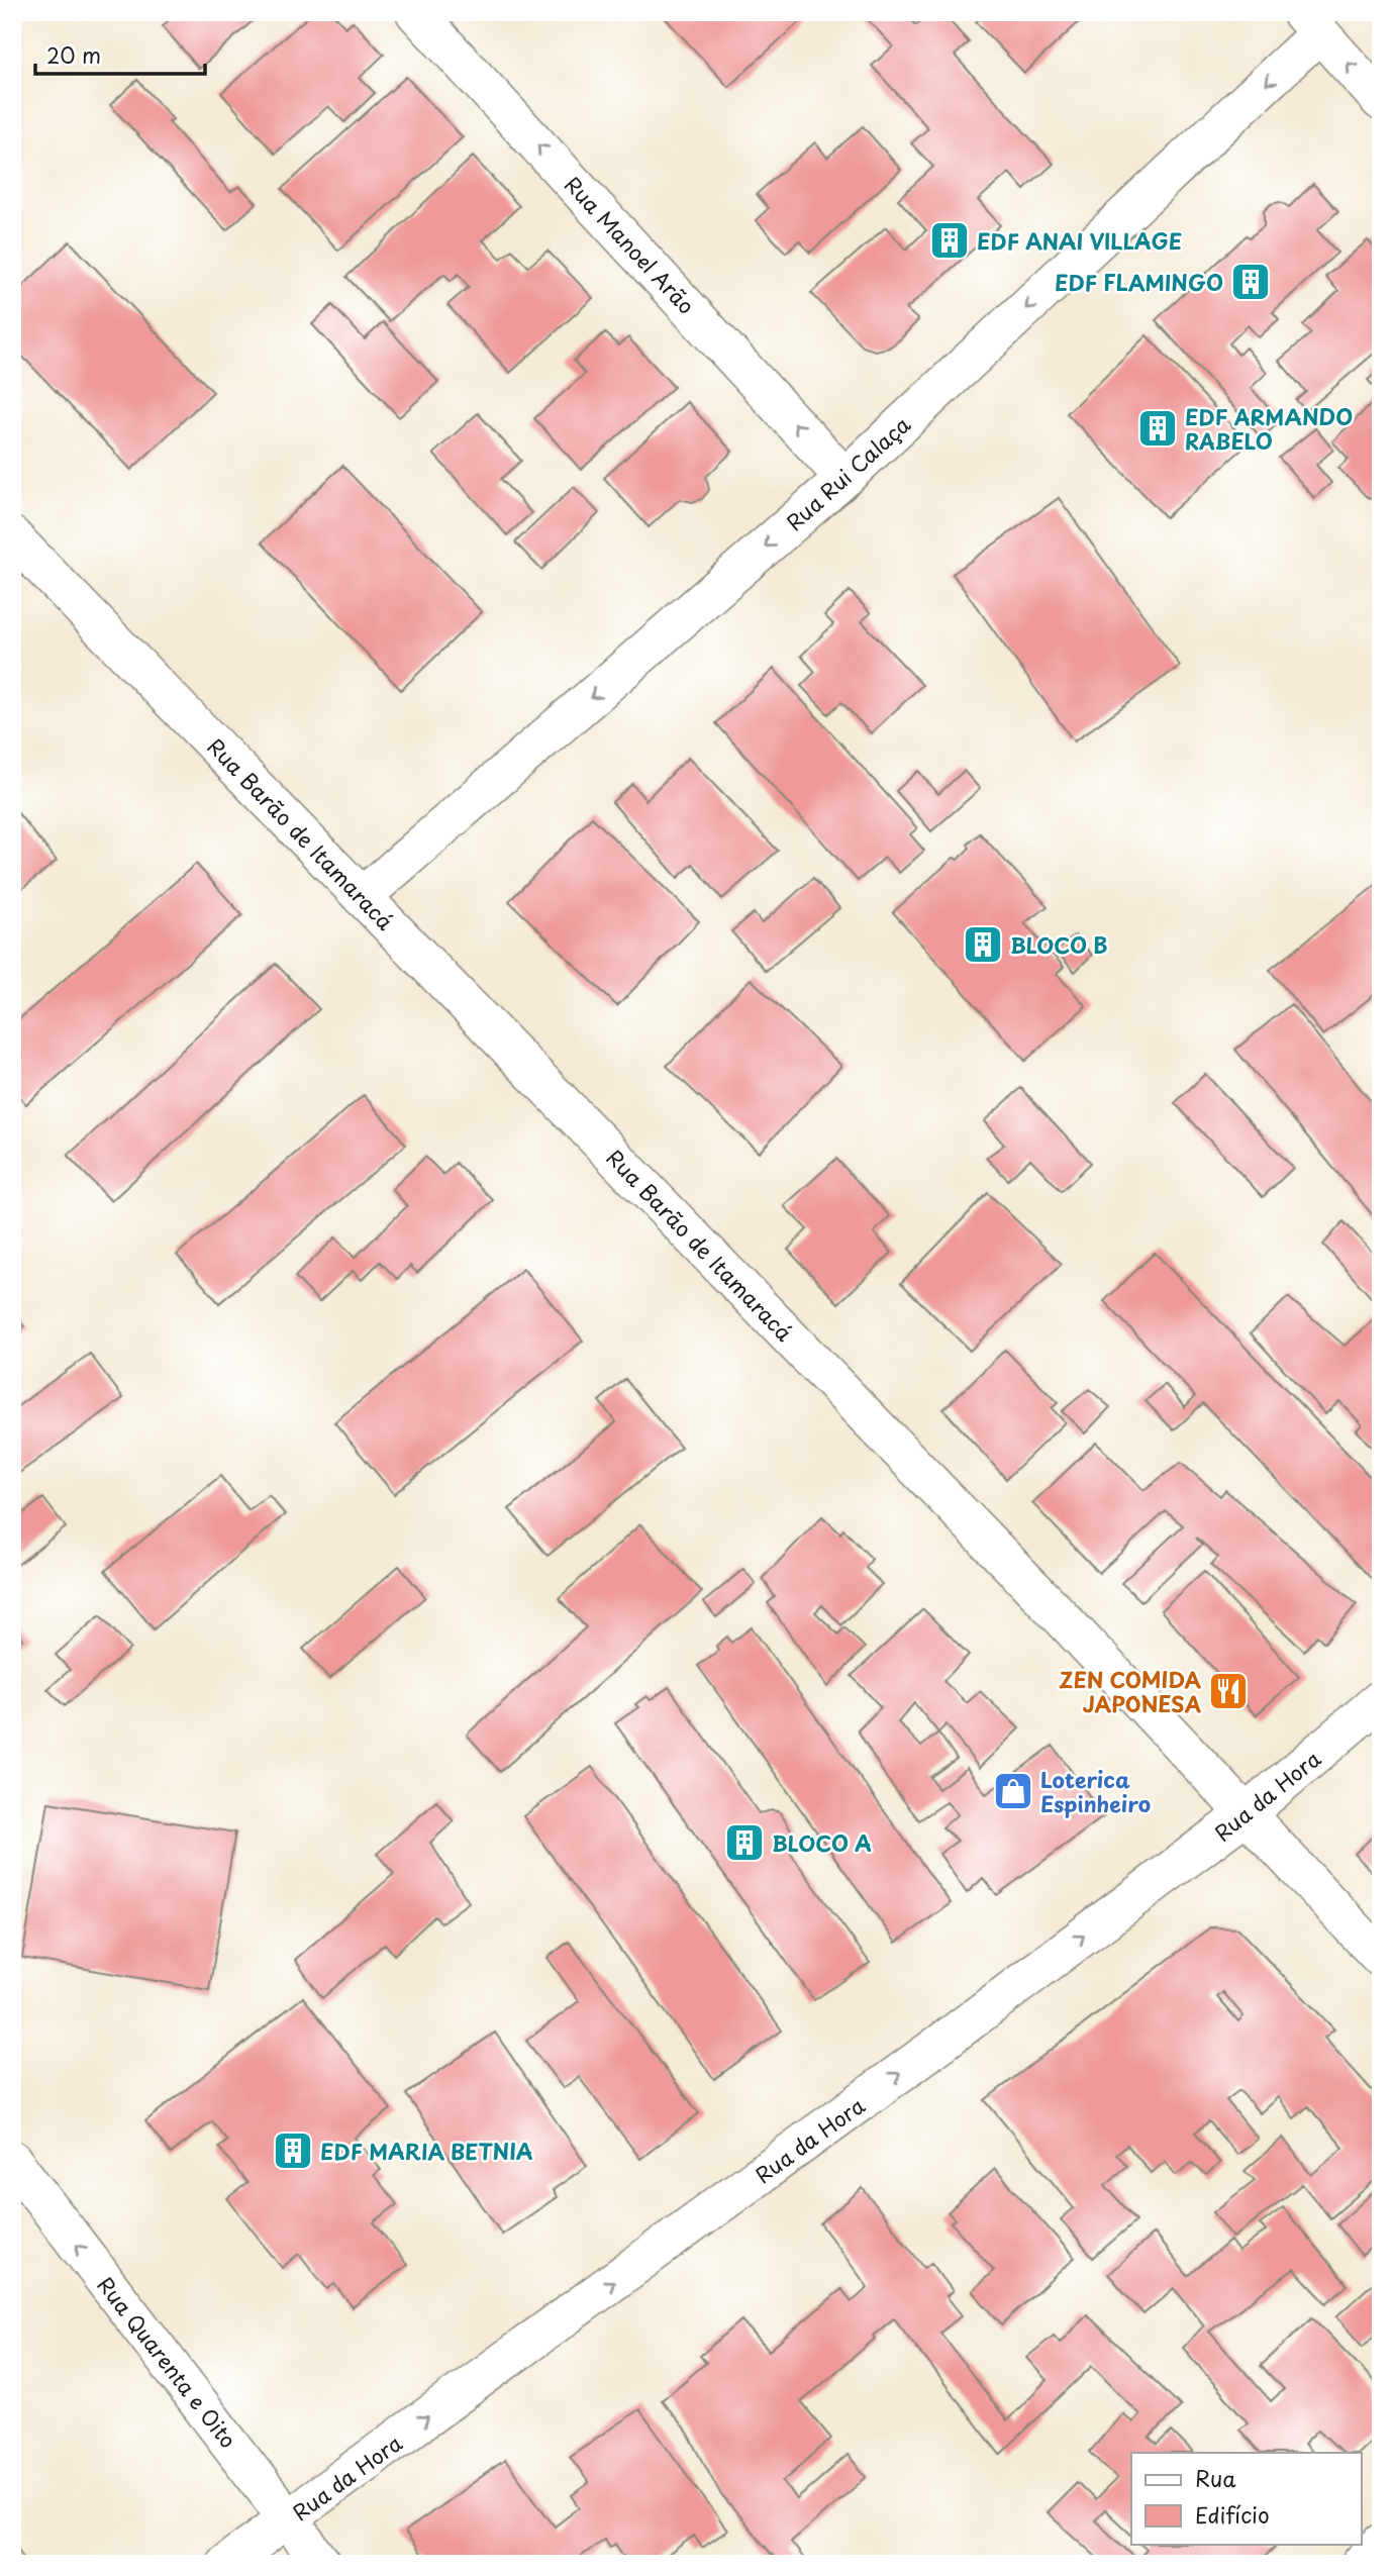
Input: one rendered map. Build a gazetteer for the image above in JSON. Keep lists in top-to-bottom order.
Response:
{
  "streets": {
    "street": [
      "Rua Manoel Arão",
      "Rua Rui Calaça",
      "Rua Barão de Itamaracá",
      "Rua da Hora",
      "Rua Quarenta e Oito"
    ]
  },
  "crossings": [
    ["Rua Manoel Arão", "Rua Rui Calaça"],
    ["Rua Rui Calaça", "Rua Barão de Itamaracá"],
    ["Rua Barão de Itamaracá", "Rua da Hora"],
    ["Rua da Hora", "Rua Quarenta e Oito"]
  ],
  "one_way": [
    "Rua Manoel Arão",
    "Rua Rui Calaça",
    "Rua da Hora",
    "Rua Quarenta e Oito"
  ],
  "places": {
    "building": [
      "EDF ANAI VILLAGE",
      "EDF FLAMINGO",
      "EDF ARMANDO RABELO",
      "BLOCO B",
      "BLOCO A",
      "EDF MARIA BETNIA"
    ],
    "restaurant": ["ZEN COMIDA JAPONESA"],
    "shop": ["Loterica Espinheiro"]
  },
  "legend": ["Rua", "Edifício"],
  "scale_bar": "20 m"
}
